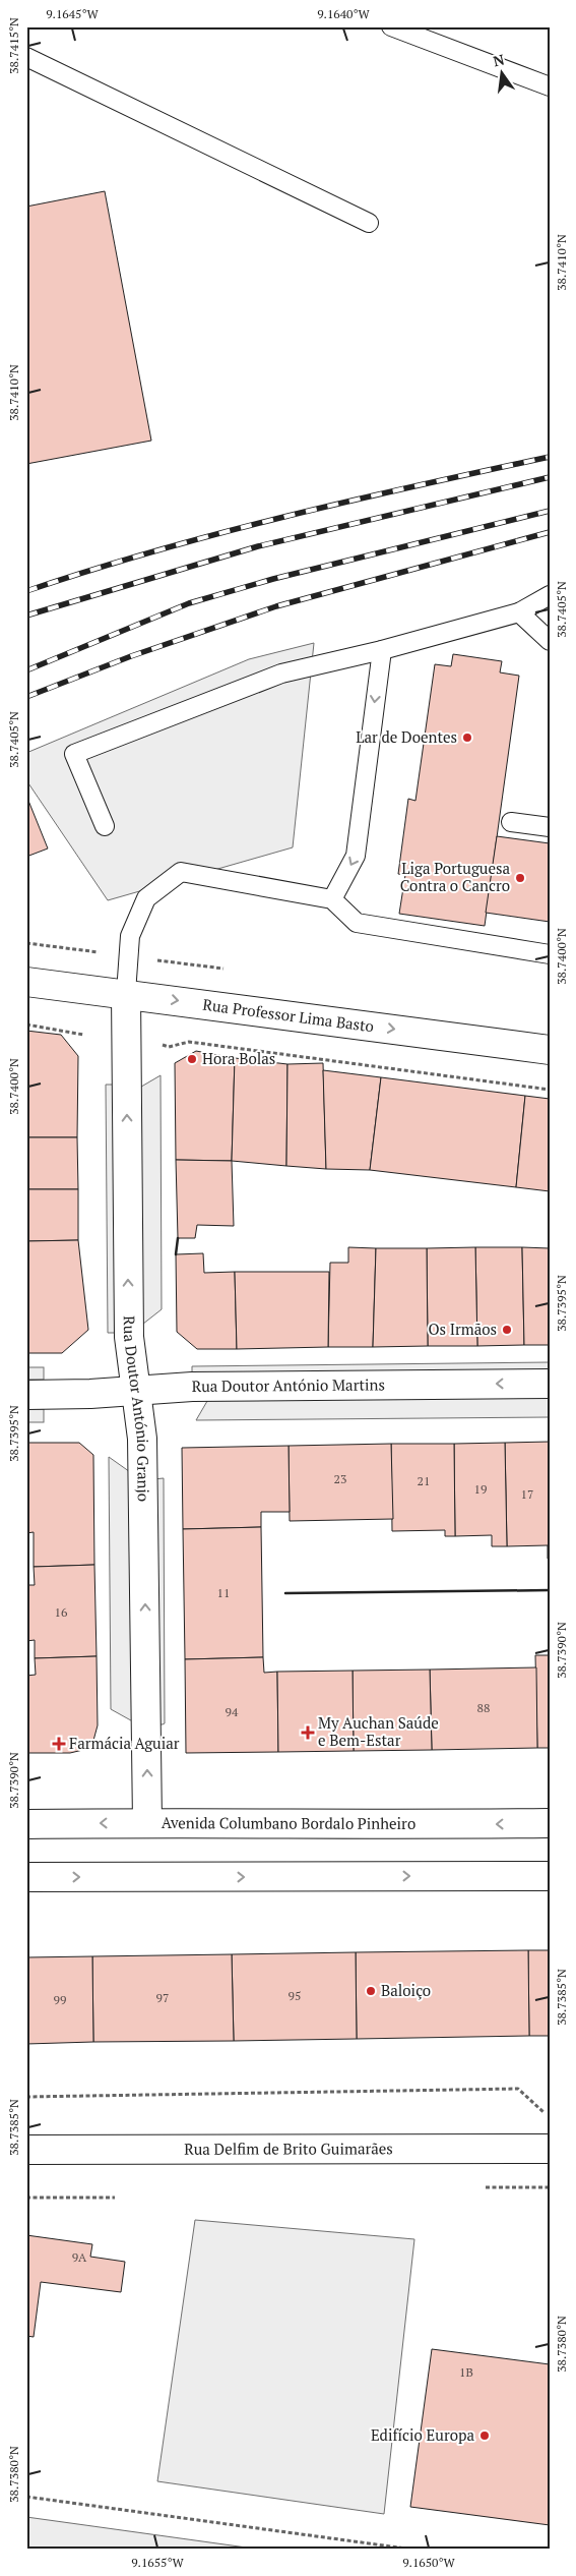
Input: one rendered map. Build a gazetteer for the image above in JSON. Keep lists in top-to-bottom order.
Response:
{
  "streets": {
    "street": [
      "Rua Professor Lima Basto",
      "Rua Doutor António Martins",
      "Rua Doutor António Granjo",
      "Avenida Columbano Bordalo Pinheiro",
      "Rua Delfim de Brito Guimarães"
    ]
  },
  "crossings": [
    ["Rua Professor Lima Basto", "Rua Doutor António Granjo"],
    ["Rua Doutor António Martins", "Rua Doutor António Granjo"],
    ["Rua Doutor António Granjo", "Avenida Columbano Bordalo Pinheiro"]
  ],
  "one_way": ["Rua Professor Lima Basto", "Rua Doutor António Martins", "Rua Doutor António Granjo"],
  "places": {
    "other": [
      "Lar de Doentes",
      "Liga Portuguesa Contra o Cancro",
      "Hora Bolas",
      "Os Irmãos",
      "Baloiço",
      "Edifício Europa"
    ],
    "health": ["My Auchan Saúde e Bem-Estar", "Farmácia Aguiar"]
  },
  "house_numbers": [
    "23",
    "21",
    "19",
    "17",
    "11",
    "16",
    "88",
    "94",
    "95",
    "97",
    "99",
    "9A",
    "1B"
  ],
  "north": "top",
  "coordinates": [
    "9.1645°W",
    "9.1640°W",
    "38.7415°N",
    "38.7410°N",
    "38.7405°N",
    "38.7400°N",
    "38.7395°N",
    "38.7390°N",
    "38.7385°N",
    "38.7380°N",
    "9.1655°W",
    "9.1650°W"
  ]
}
